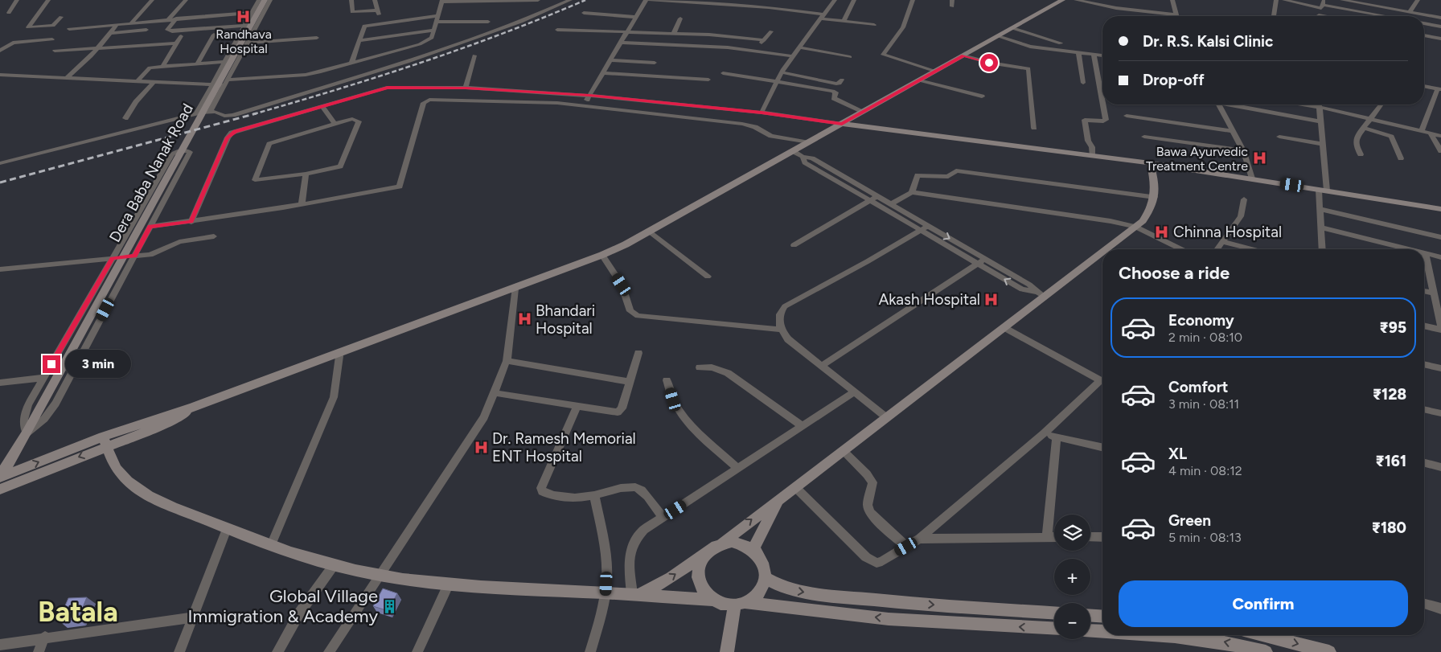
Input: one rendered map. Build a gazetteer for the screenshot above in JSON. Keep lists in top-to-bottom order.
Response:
{
  "streets": {
    "main road": ["Dera Baba Nanak Road"]
  },
  "districts": ["Batala"],
  "places": {
    "hospital": [
      "Randhava Hospital",
      "Bawa Ayurvedic Treatment Centre",
      "Chinna Hospital",
      "Akash Hospital",
      "Bhandari Hospital",
      "Dr. Ramesh Memorial ENT Hospital"
    ],
    "building": ["Global Village Immigration & Academy"]
  },
  "page": {
    "banner": ["Dr. R.S. Kalsi Clinic", "Drop-off"],
    "heading": "Choose a ride",
    "list": [
      {
        "name": "Economy",
        "note": "2 min · 08:10",
        "value": "₹95"
      },
      {
        "name": "Comfort",
        "note": "3 min · 08:11",
        "value": "₹128"
      },
      {
        "name": "XL",
        "note": "4 min · 08:12",
        "value": "₹161"
      },
      {
        "name": "Green",
        "note": "5 min · 08:13",
        "value": "₹180"
      }
    ],
    "bubble": "3 min",
    "map_buttons": ["+", "−"],
    "buttons": "Confirm"
  }
}
